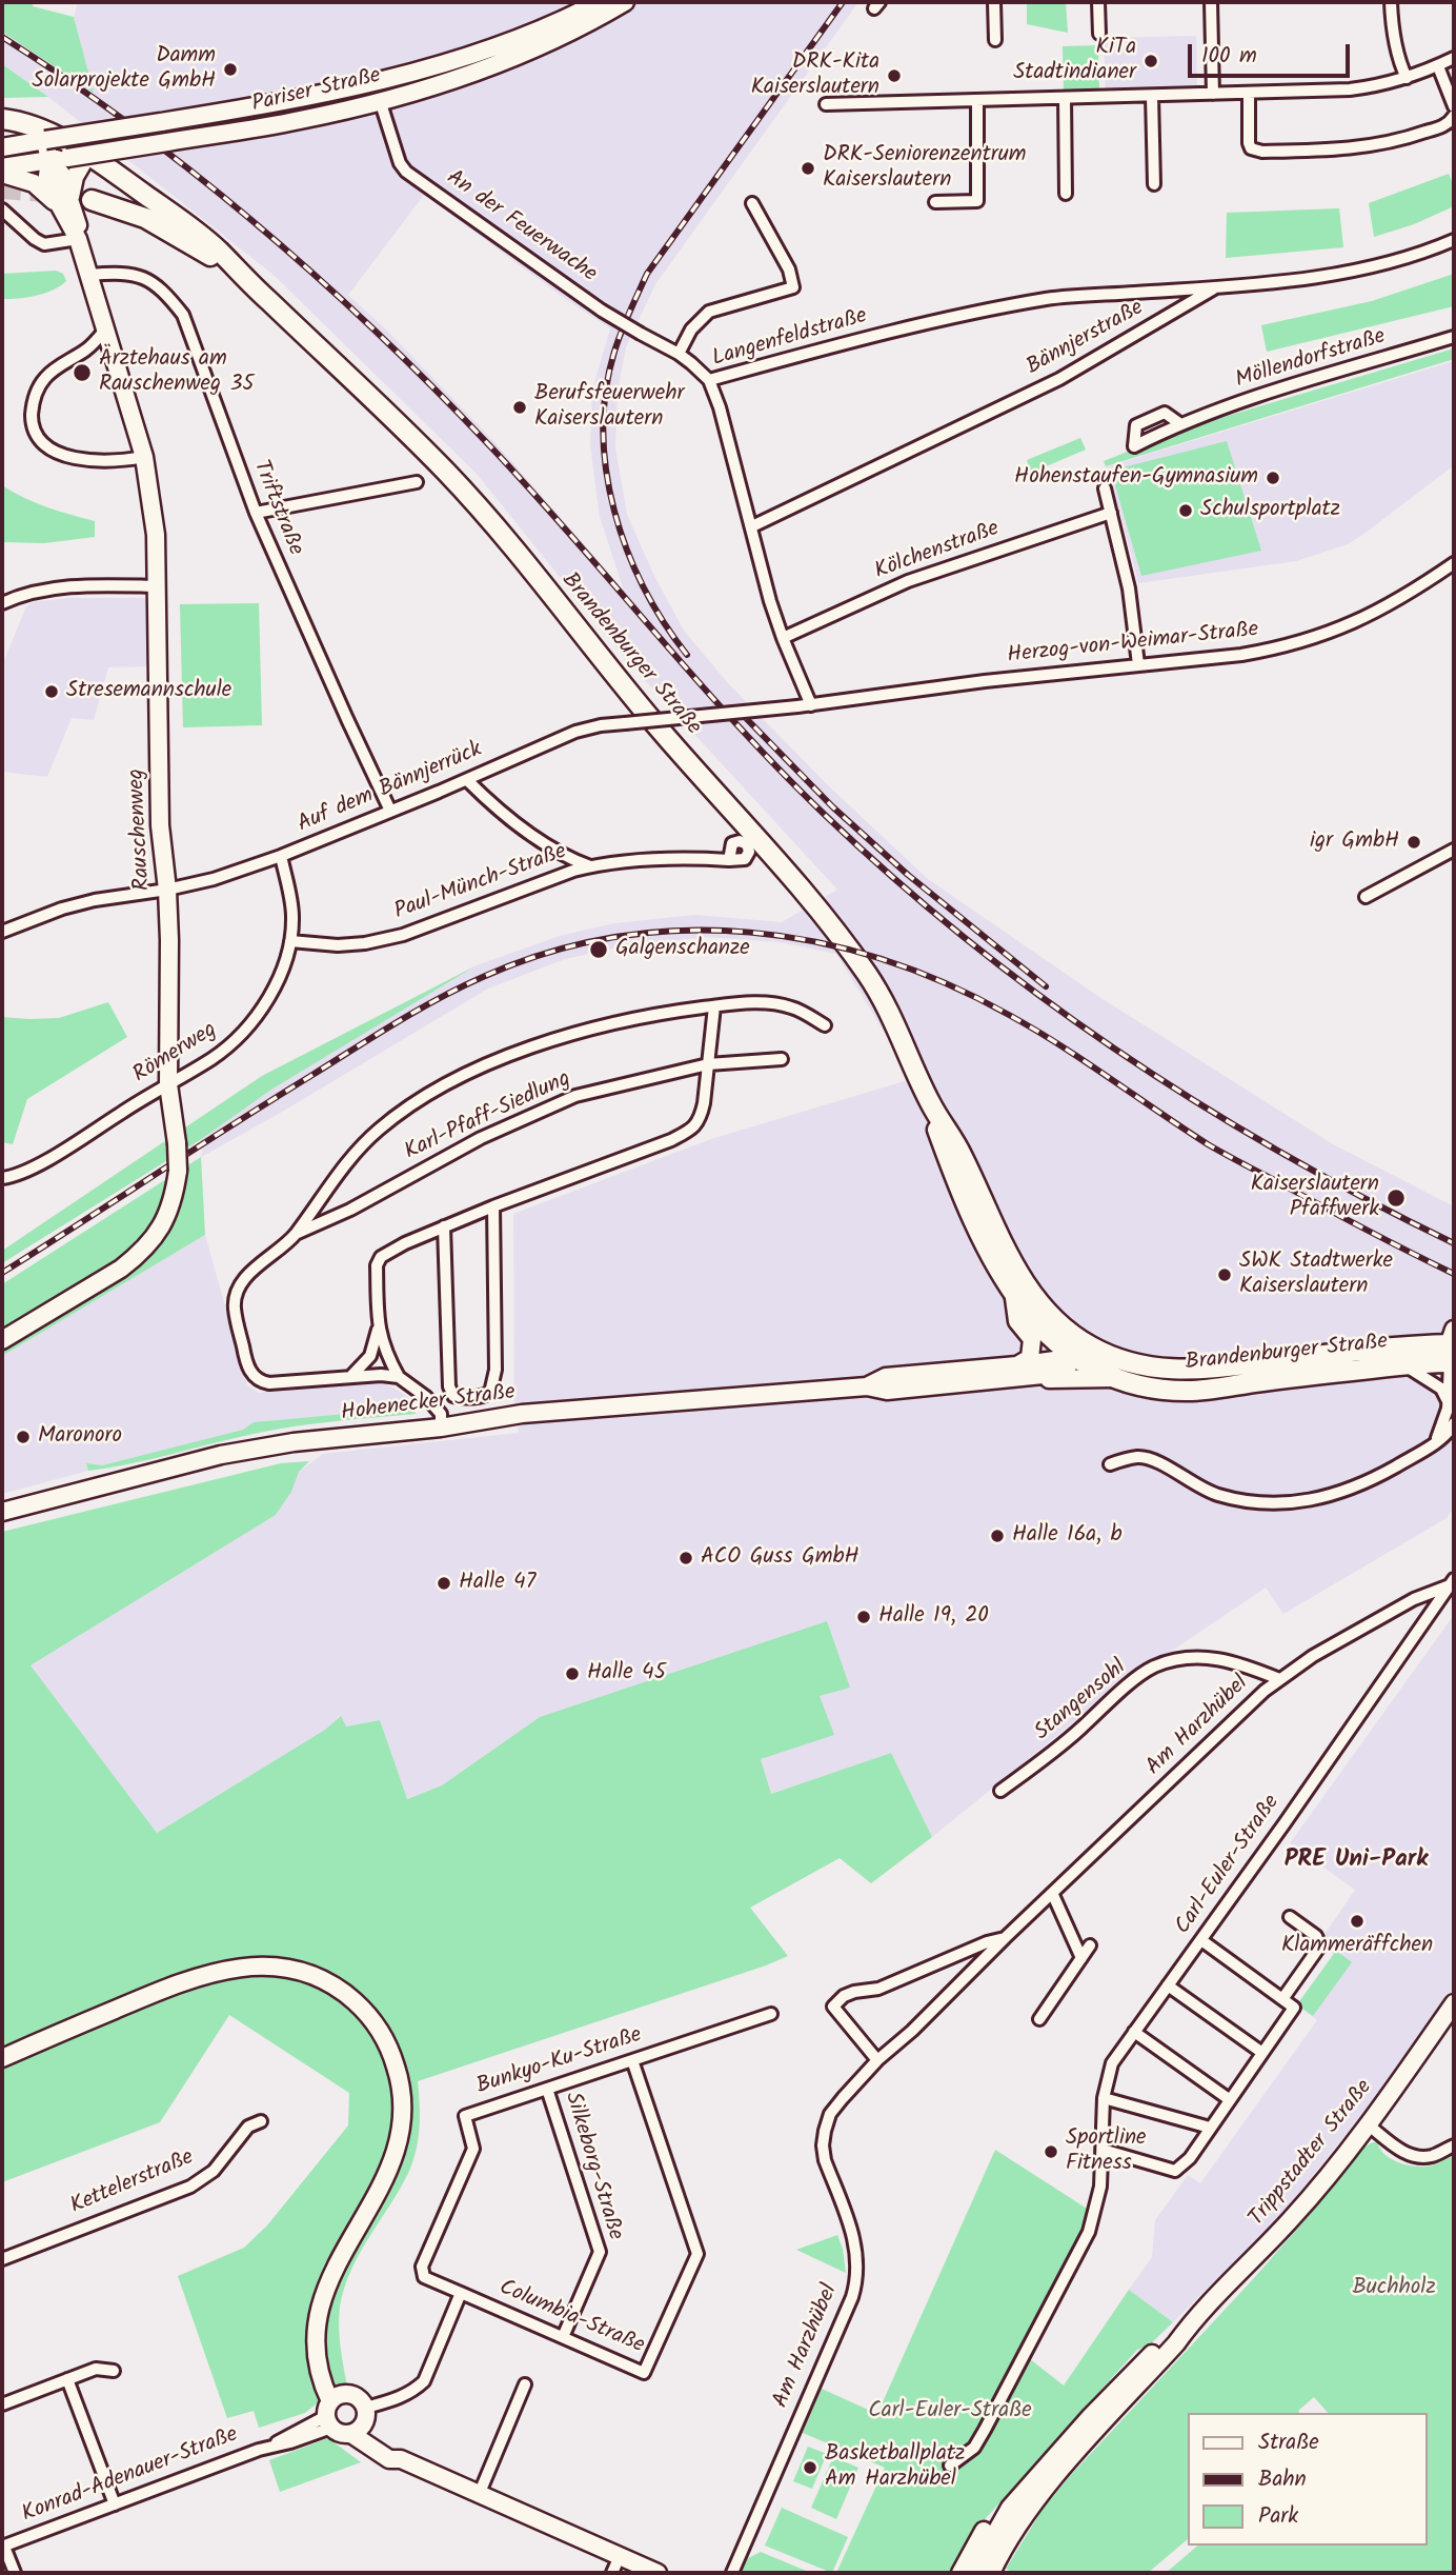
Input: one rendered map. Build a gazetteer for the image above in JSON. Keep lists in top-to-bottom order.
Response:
{
  "streets": {
    "main road": [
      "Pariser Straße",
      "Brandenburger Straße",
      "Rauschenweg",
      "Hohenecker Straße",
      "Trippstadter Straße"
    ],
    "street": [
      "An der Feuerwache",
      "Langenfeldstraße",
      "Bännjerstraße",
      "Möllendorfstraße",
      "Triftstraße",
      "Kölchenstraße",
      "Herzog-von-Weimar-Straße",
      "Auf dem Bännjerrück",
      "Paul-Münch-Straße",
      "Römerweg",
      "Karl-Pfaff-Siedlung",
      "Stangensohl",
      "Am Harzhübel",
      "Carl-Euler-Straße",
      "Bunkyo-Ku-Straße",
      "Silkeborg-Straße",
      "Kettelerstraße",
      "Columbia-Straße",
      "Konrad-Adenauer-Straße"
    ]
  },
  "crossings": [
    ["Pariser Straße", "An der Feuerwache"],
    ["Pariser Straße", "Rauschenweg"],
    ["An der Feuerwache", "Langenfeldstraße"],
    ["Langenfeldstraße", "Bännjerstraße"],
    ["Langenfeldstraße", "Kölchenstraße"],
    ["Langenfeldstraße", "Herzog-von-Weimar-Straße"],
    ["Triftstraße", "Auf dem Bännjerrück"],
    ["Triftstraße", "Rauschenweg"],
    ["Herzog-von-Weimar-Straße", "Auf dem Bännjerrück"],
    ["Brandenburger Straße", "Hohenecker Straße"],
    ["Auf dem Bännjerrück", "Rauschenweg"],
    ["Auf dem Bännjerrück", "Römerweg"],
    ["Rauschenweg", "Römerweg"],
    ["Paul-Münch-Straße", "Römerweg"],
    ["Stangensohl", "Am Harzhübel"],
    ["Am Harzhübel", "Carl-Euler-Straße"],
    ["Bunkyo-Ku-Straße", "Silkeborg-Straße"],
    ["Bunkyo-Ku-Straße", "Columbia-Straße"],
    ["Silkeborg-Straße", "Columbia-Straße"]
  ],
  "districts": ["PRE Uni-Park"],
  "parks": ["Buchholz", "Carl-Euler-Straße"],
  "places": [
    "KiTa Stadtindianer",
    "Damm Solarprojekte GmbH",
    "DRK-Kita Kaiserslautern",
    "DRK-Seniorenzentrum Kaiserslautern",
    "Ärztehaus am Rauschenweg 35",
    "Berufsfeuerwehr Kaiserslautern",
    "Hohenstaufen-Gymnasium",
    "Schulsportplatz",
    "Stresemannschule",
    "igr GmbH",
    "Galgenschanze",
    "Kaiserslautern Pfaffwerk",
    "SWK Stadtwerke Kaiserslautern",
    "Maronoro",
    "Halle 16a, b",
    "ACO Guss GmbH",
    "Halle 47",
    "Halle 19, 20",
    "Halle 45",
    "Klammeräffchen",
    "Sportline Fitness",
    "Basketballplatz Am Harzhübel"
  ],
  "legend": ["Straße", "Bahn", "Park"],
  "scale_bar": "100 m"
}
